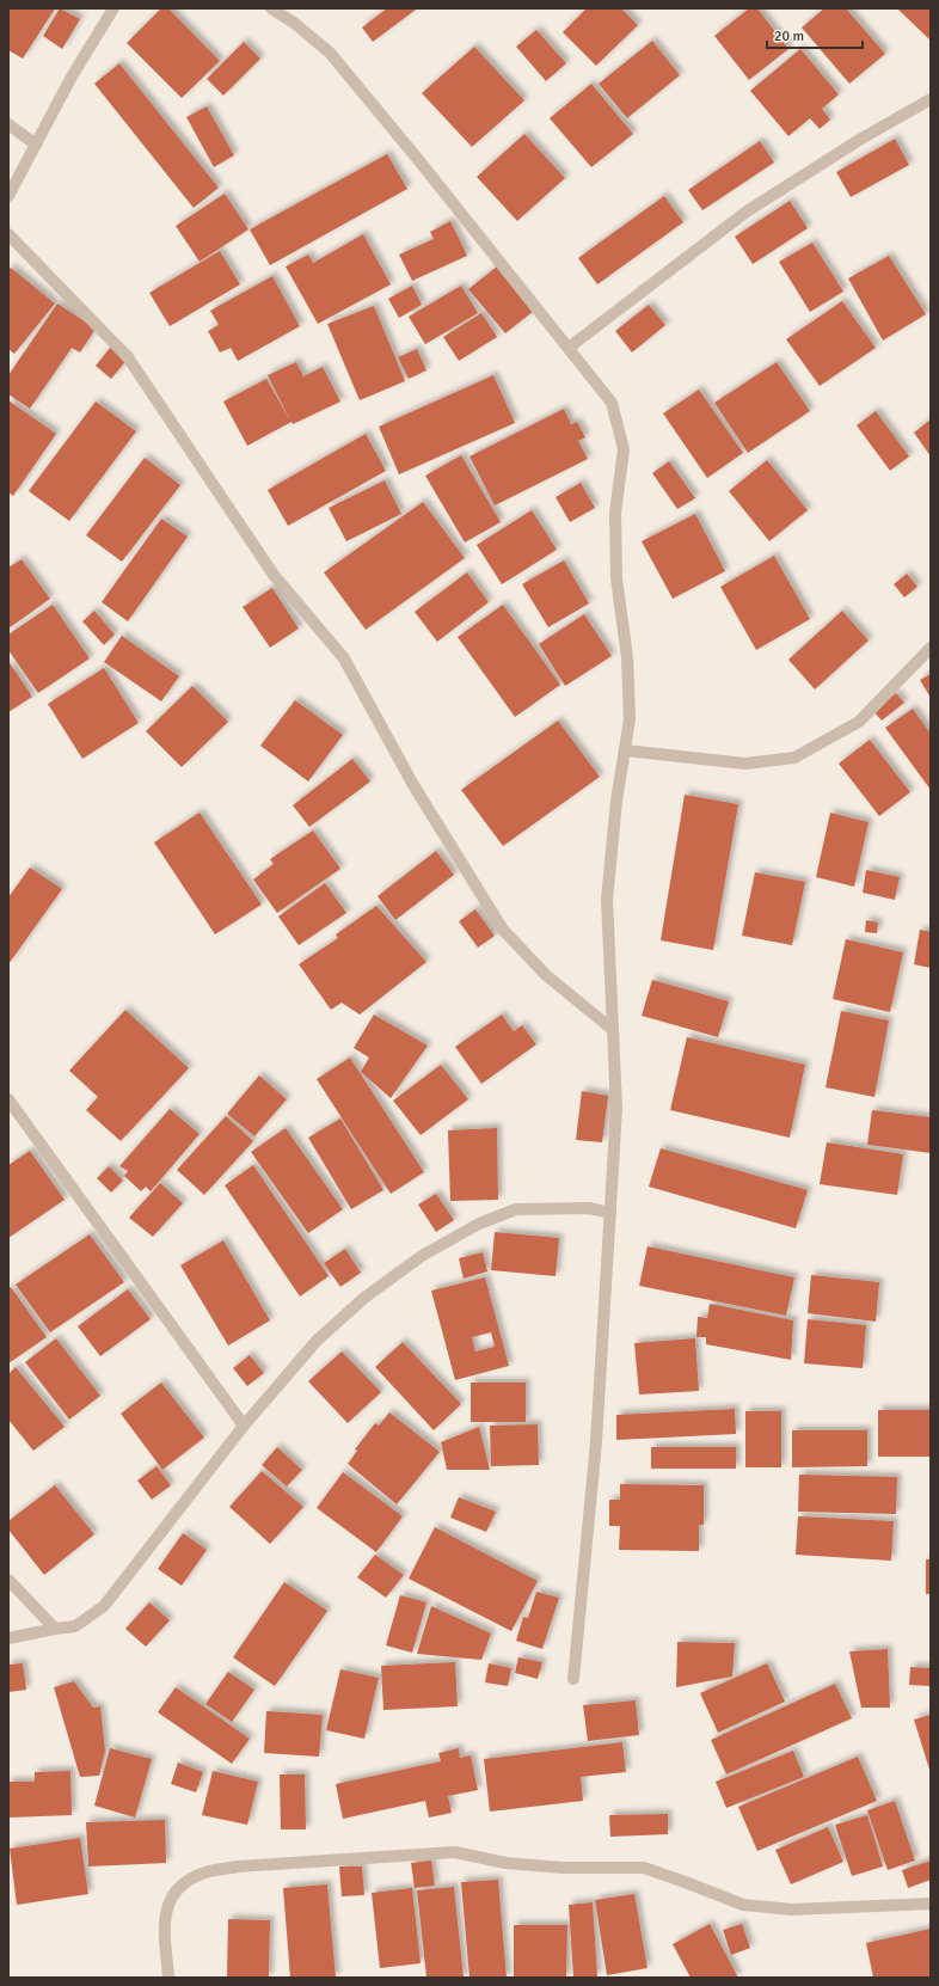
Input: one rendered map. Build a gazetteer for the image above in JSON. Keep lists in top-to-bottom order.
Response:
{
  "scale_bar": "20 m"
}
